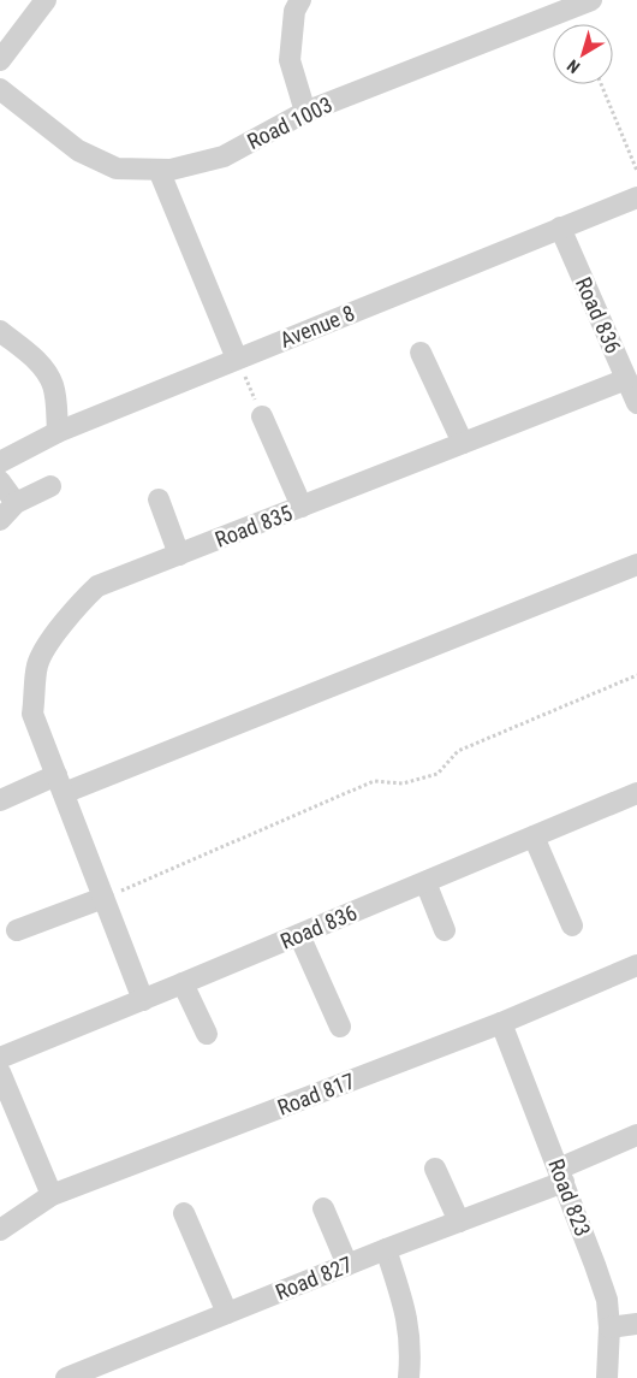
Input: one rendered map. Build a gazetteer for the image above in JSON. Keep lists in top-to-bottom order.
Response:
{
  "streets": {
    "street": [
      "Road 1003",
      "Road 836",
      "Avenue 8",
      "Road 835",
      "Road 817",
      "Road 823",
      "Road 827"
    ]
  },
  "crossings": [
    ["Road 836", "Avenue 8"],
    ["Road 836", "Road 835"],
    ["Road 817", "Road 823"],
    ["Road 823", "Road 827"]
  ],
  "north": "bottom left"
}
